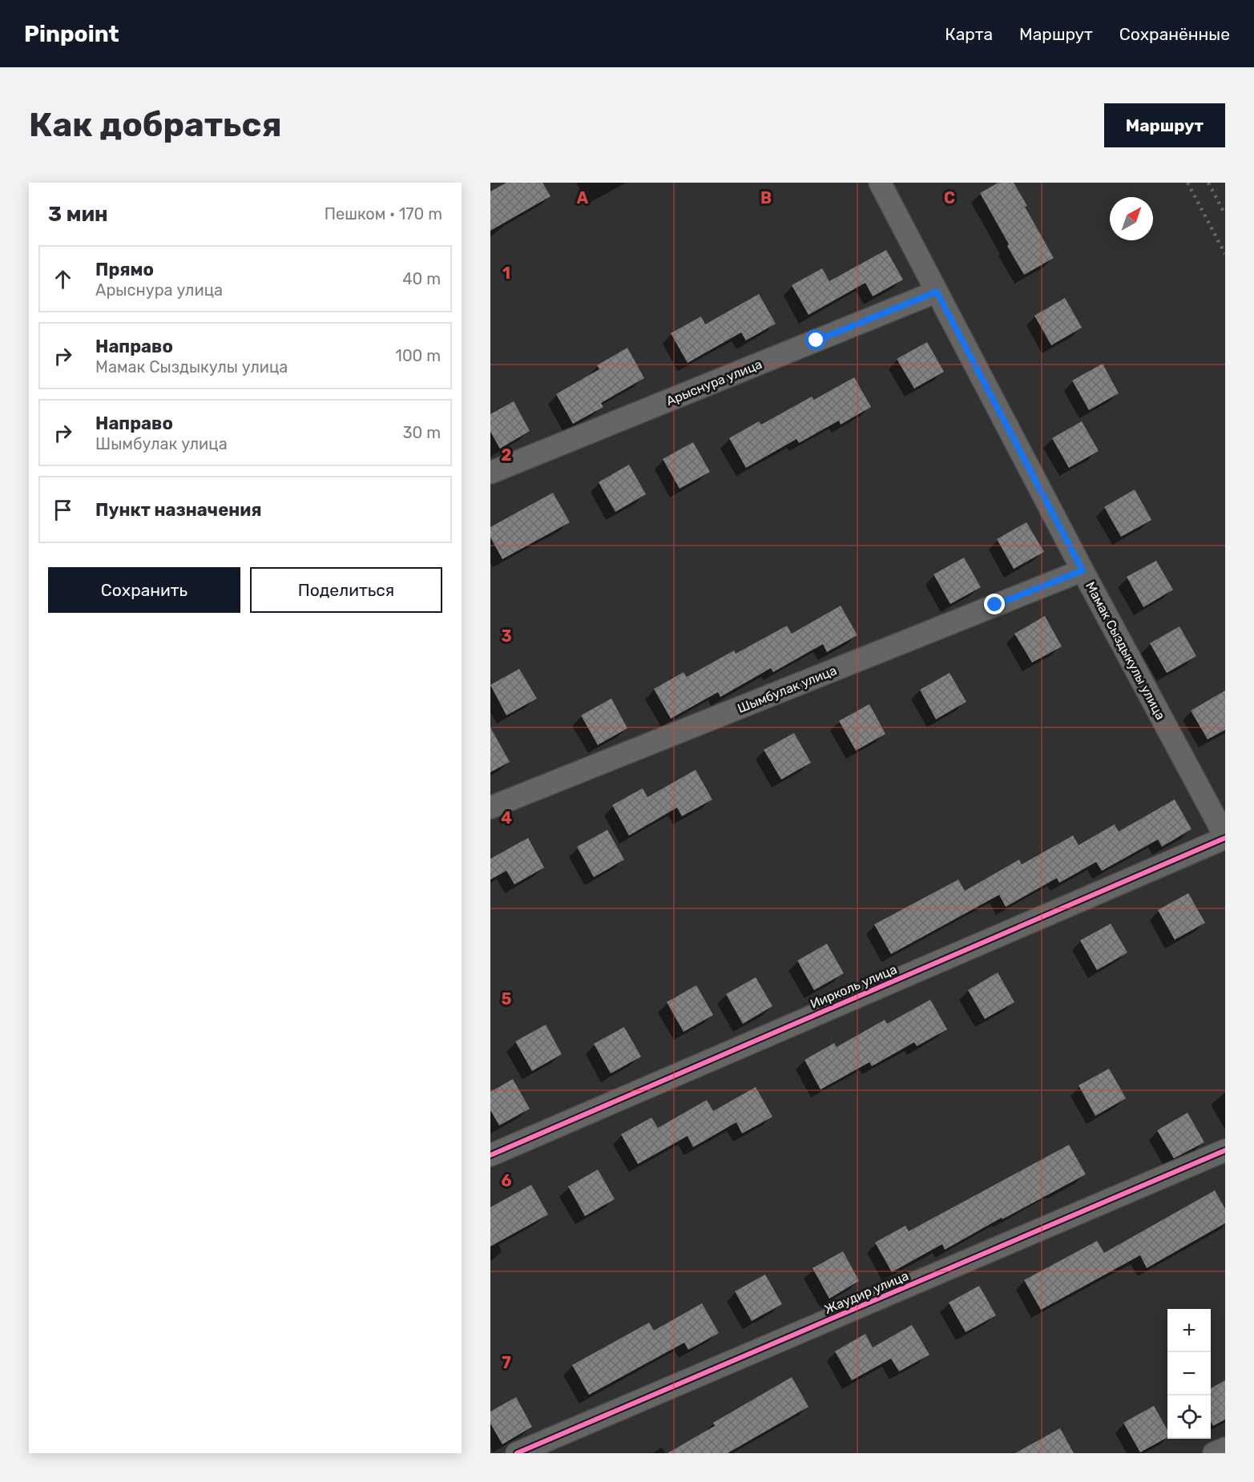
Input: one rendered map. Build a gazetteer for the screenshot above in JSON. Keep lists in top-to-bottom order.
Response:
{
  "streets": {
    "street": [
      "Арыснура улица",
      "Мамак Сыздыкулы улица",
      "Шымбулак улица",
      "Иирколь улица",
      "Жаудир улица"
    ]
  },
  "crossings": [
    ["Арыснура улица", "Мамак Сыздыкулы улица"],
    ["Мамак Сыздыкулы улица", "Шымбулак улица"],
    ["Мамак Сыздыкулы улица", "Иирколь улица"]
  ],
  "north": "top right",
  "page": {
    "header": "Pinpoint",
    "nav": ["Карта", "Маршрут", "Сохранённые"],
    "buttons": [
      "Маршрут",
      ["Сохранить", "Поделиться"]
    ],
    "title": "Как добраться",
    "heading": ["3 мин", "Пешком · 170 m"],
    "list": [
      ["Прямо", "Арыснура улица", "40 m"],
      ["Направо", "Мамак Сыздыкулы улица", "100 m"],
      ["Направо", "Шымбулак улица", "30 m"],
      "Пункт назначения"
    ],
    "map_buttons": ["+", "−"]
  },
  "grid": {
    "columns": ["A", "B", "C"],
    "rows": [
      "1",
      "2",
      "3",
      "4",
      "5",
      "6",
      "7"
    ]
  }
}
